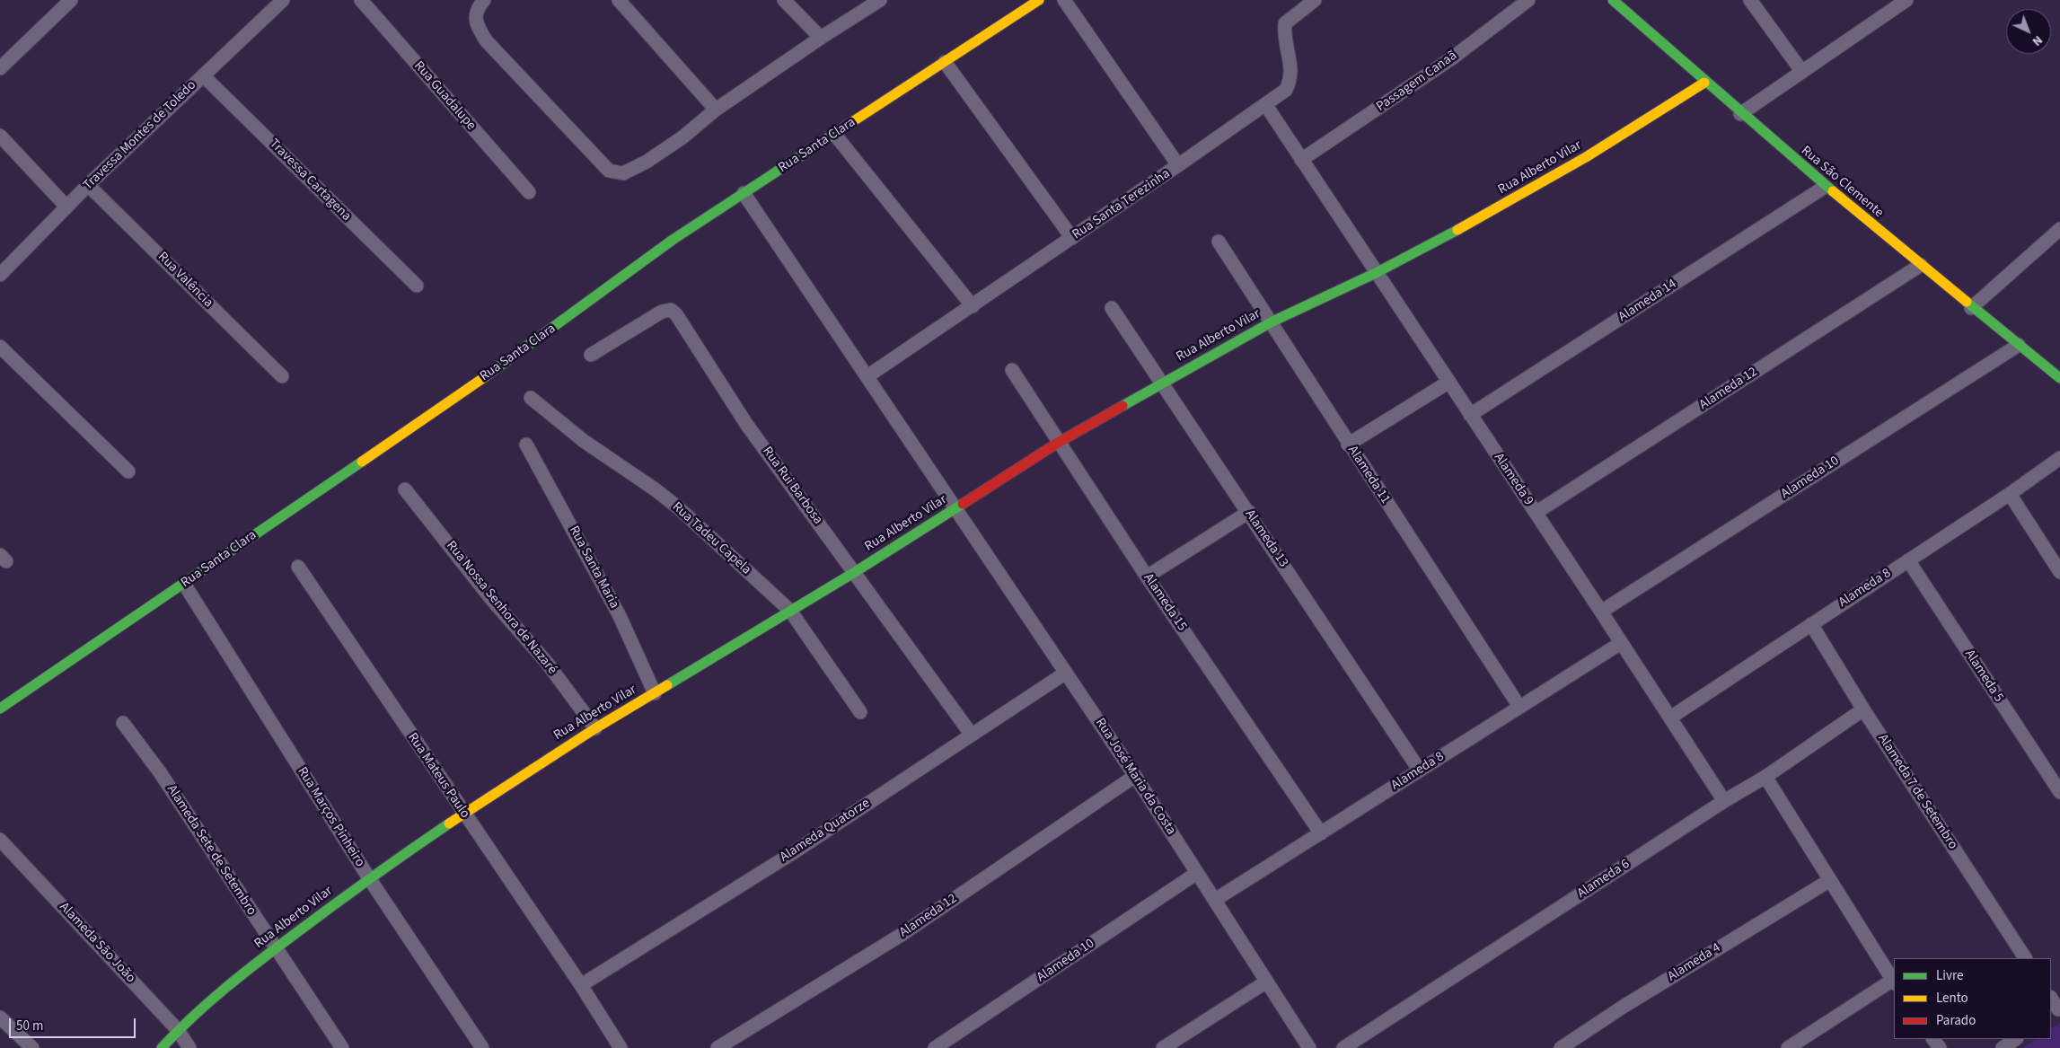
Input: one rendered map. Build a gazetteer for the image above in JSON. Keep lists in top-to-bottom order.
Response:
{
  "streets": {
    "street": [
      "Passagem Canaã",
      "Rua Guadalupe",
      "Travessa Montes de Toledo",
      "Rua Santa Clara",
      "Rua Alberto Vilar",
      "Travessa Cartagena",
      "Rua São Clemente",
      "Rua Santa Terezinha",
      "Rua Valência",
      "Alameda 14",
      "Alameda 12",
      "Alameda 11",
      "Alameda 10",
      "Alameda 9",
      "Rua Rui Barbosa",
      "Rua Tadeu Capela",
      "Alameda 13",
      "Rua Santa Maria",
      "Alameda 8",
      "Alameda 15",
      "Rua Nossa Senhora de Nazaré",
      "Alameda 5",
      "Rua Mateus Paulo",
      "Rua José Maria da Costa",
      "Alameda 7 de Setembro",
      "Rua Marços Pinheiro",
      "Alameda Quatorze",
      "Alameda Sete de Setembro",
      "Alameda 6",
      "Alameda São João",
      "Alameda 4"
    ]
  },
  "crossings": [
    ["Passagem Canaã", "Alameda 9"],
    ["Travessa Montes de Toledo", "Travessa Cartagena"],
    ["Travessa Montes de Toledo", "Rua Valência"],
    ["Rua Santa Clara", "Rua Marços Pinheiro"],
    ["Rua Alberto Vilar", "Rua São Clemente"],
    ["Rua Alberto Vilar", "Alameda 11"],
    ["Rua Alberto Vilar", "Alameda 9"],
    ["Rua Alberto Vilar", "Rua Rui Barbosa"],
    ["Rua Alberto Vilar", "Rua Tadeu Capela"],
    ["Rua Alberto Vilar", "Alameda 13"],
    ["Rua Alberto Vilar", "Rua Santa Maria"],
    ["Rua Alberto Vilar", "Alameda 15"],
    ["Rua Alberto Vilar", "Rua Nossa Senhora de Nazaré"],
    ["Rua Alberto Vilar", "Rua Mateus Paulo"],
    ["Rua Alberto Vilar", "Rua José Maria da Costa"],
    ["Rua Alberto Vilar", "Rua Marços Pinheiro"],
    ["Rua Alberto Vilar", "Alameda Sete de Setembro"],
    ["Rua Alberto Vilar", "Alameda São João"],
    ["Rua São Clemente", "Alameda 14"],
    ["Rua São Clemente", "Alameda 12"],
    ["Rua São Clemente", "Alameda 10"],
    ["Rua Santa Terezinha", "Alameda 9"],
    ["Alameda 14", "Alameda 9"],
    ["Alameda 12", "Alameda 9"],
    ["Alameda 12", "Rua José Maria da Costa"],
    ["Alameda 11", "Alameda 8"],
    ["Alameda 10", "Alameda 9"],
    ["Alameda 10", "Rua José Maria da Costa"],
    ["Alameda 9", "Alameda 8"],
    ["Alameda 9", "Alameda 6"],
    ["Rua Rui Barbosa", "Alameda Quatorze"],
    ["Alameda 13", "Alameda 8"],
    ["Alameda 8", "Alameda 15"],
    ["Alameda 8", "Alameda 5"],
    ["Alameda 8", "Rua José Maria da Costa"],
    ["Alameda 8", "Alameda 7 de Setembro"],
    ["Rua Mateus Paulo", "Alameda Quatorze"],
    ["Rua José Maria da Costa", "Alameda Quatorze"],
    ["Alameda 7 de Setembro", "Alameda 6"]
  ],
  "legend": ["Livre", "Lento", "Parado"],
  "scale_bar": "50 m",
  "north": "bottom right"
}
